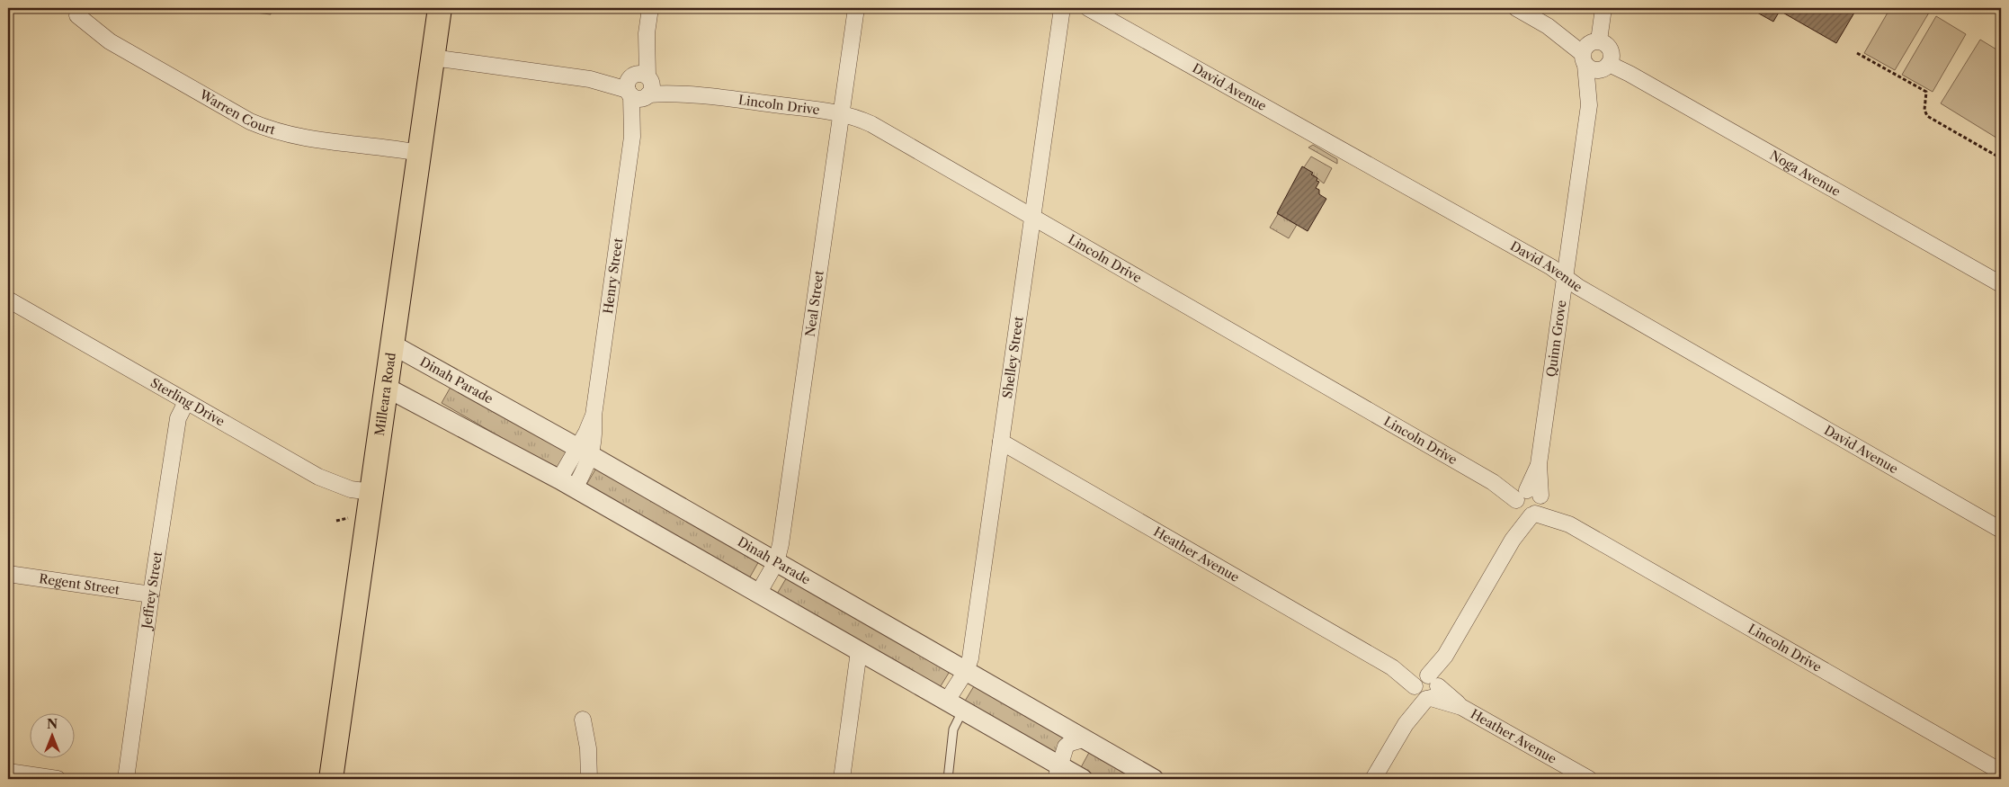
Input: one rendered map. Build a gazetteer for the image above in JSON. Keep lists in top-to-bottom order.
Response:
{
  "streets": {
    "main road": ["Milleara Road"],
    "street": [
      "David Avenue",
      "Lincoln Drive",
      "Warren Court",
      "Noga Avenue",
      "Henry Street",
      "Neal Street",
      "Quinn Grove",
      "Shelley Street",
      "Dinah Parade",
      "Sterling Drive",
      "Heather Avenue",
      "Regent Street",
      "Jeffrey Street"
    ]
  },
  "crossings": [
    ["David Avenue", "Quinn Grove"],
    ["Lincoln Drive", "Henry Street"],
    ["Lincoln Drive", "Neal Street"],
    ["Lincoln Drive", "Quinn Grove"],
    ["Lincoln Drive", "Shelley Street"],
    ["Lincoln Drive", "Milleara Road"],
    ["Warren Court", "Milleara Road"],
    ["Noga Avenue", "Quinn Grove"],
    ["Henry Street", "Dinah Parade"],
    ["Neal Street", "Dinah Parade"],
    ["Quinn Grove", "Heather Avenue"],
    ["Shelley Street", "Dinah Parade"],
    ["Shelley Street", "Heather Avenue"],
    ["Dinah Parade", "Milleara Road"],
    ["Milleara Road", "Sterling Drive"],
    ["Sterling Drive", "Jeffrey Street"],
    ["Regent Street", "Jeffrey Street"]
  ],
  "north": "top"
}
